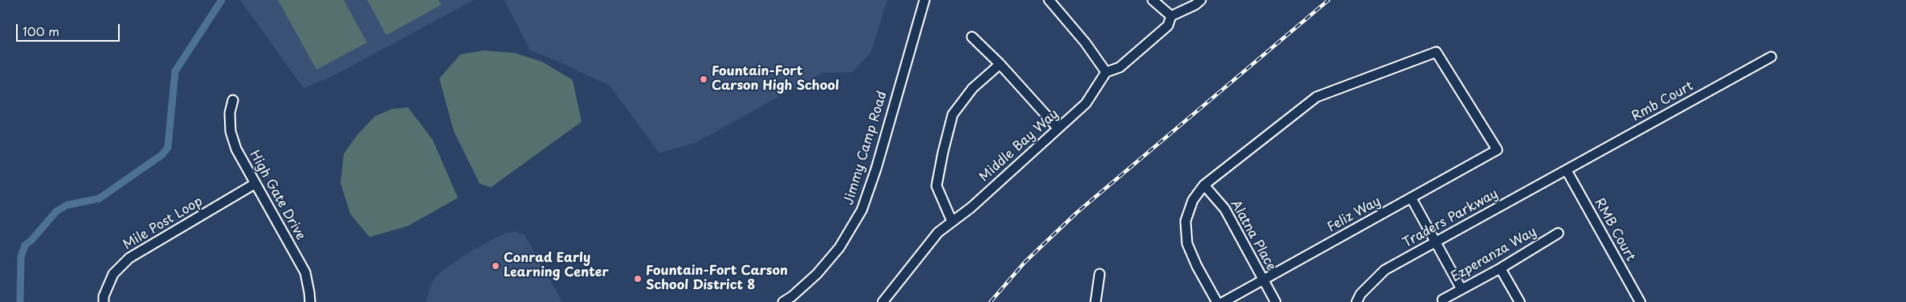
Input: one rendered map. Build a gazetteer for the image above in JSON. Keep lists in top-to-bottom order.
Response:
{
  "streets": {
    "street": [
      "Rmb Court",
      "Middle Bay Way",
      "Jimmy Camp Road",
      "High Gate Drive",
      "Feliz Way",
      "Traders Parkway",
      "Mile Post Loop",
      "RMB Court",
      "Alatna Place",
      "Ezperanza Way"
    ]
  },
  "crossings": [
    ["Rmb Court", "Traders Parkway"],
    ["Rmb Court", "RMB Court"],
    ["High Gate Drive", "Mile Post Loop"],
    ["Feliz Way", "Alatna Place"],
    ["Traders Parkway", "RMB Court"]
  ],
  "places": ["Fountain-Fort Carson High School", "Conrad Early Learning Center", "Fountain-Fort Carson School District 8"],
  "scale_bar": "100 m"
}
